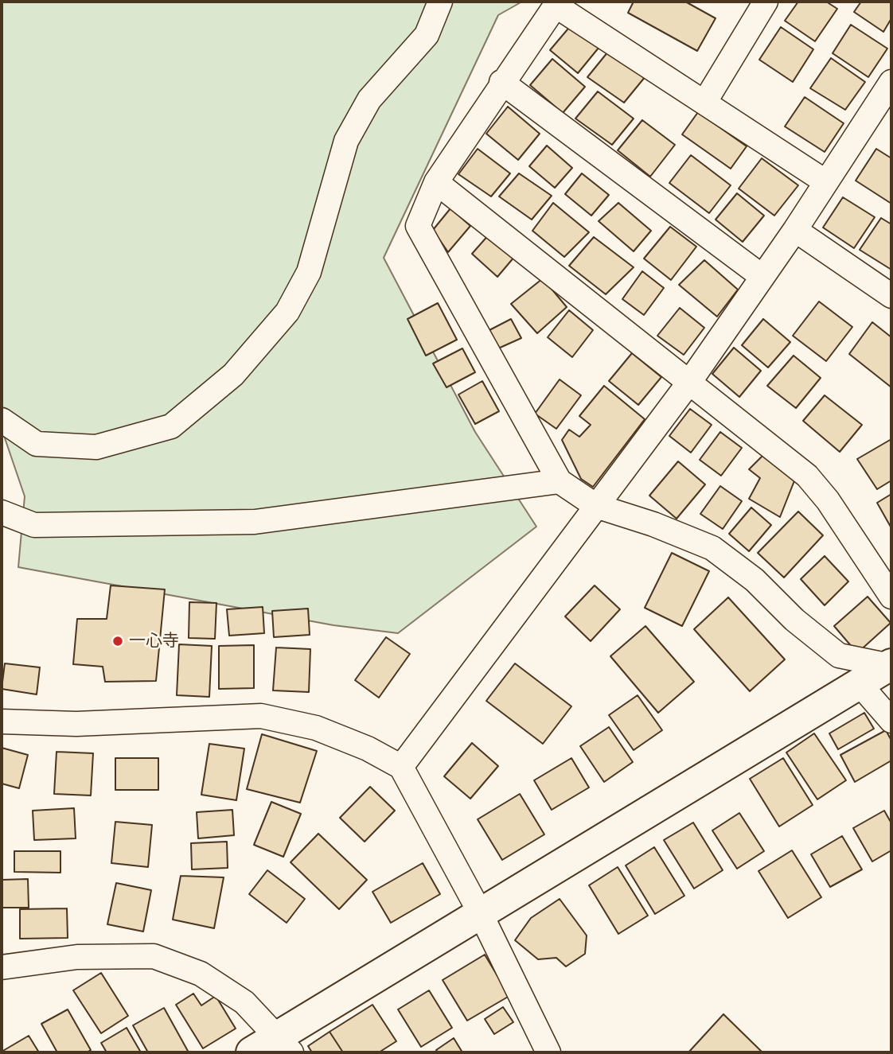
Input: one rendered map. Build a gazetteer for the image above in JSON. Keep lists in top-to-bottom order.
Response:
{
  "places": ["一心寺"]
}
